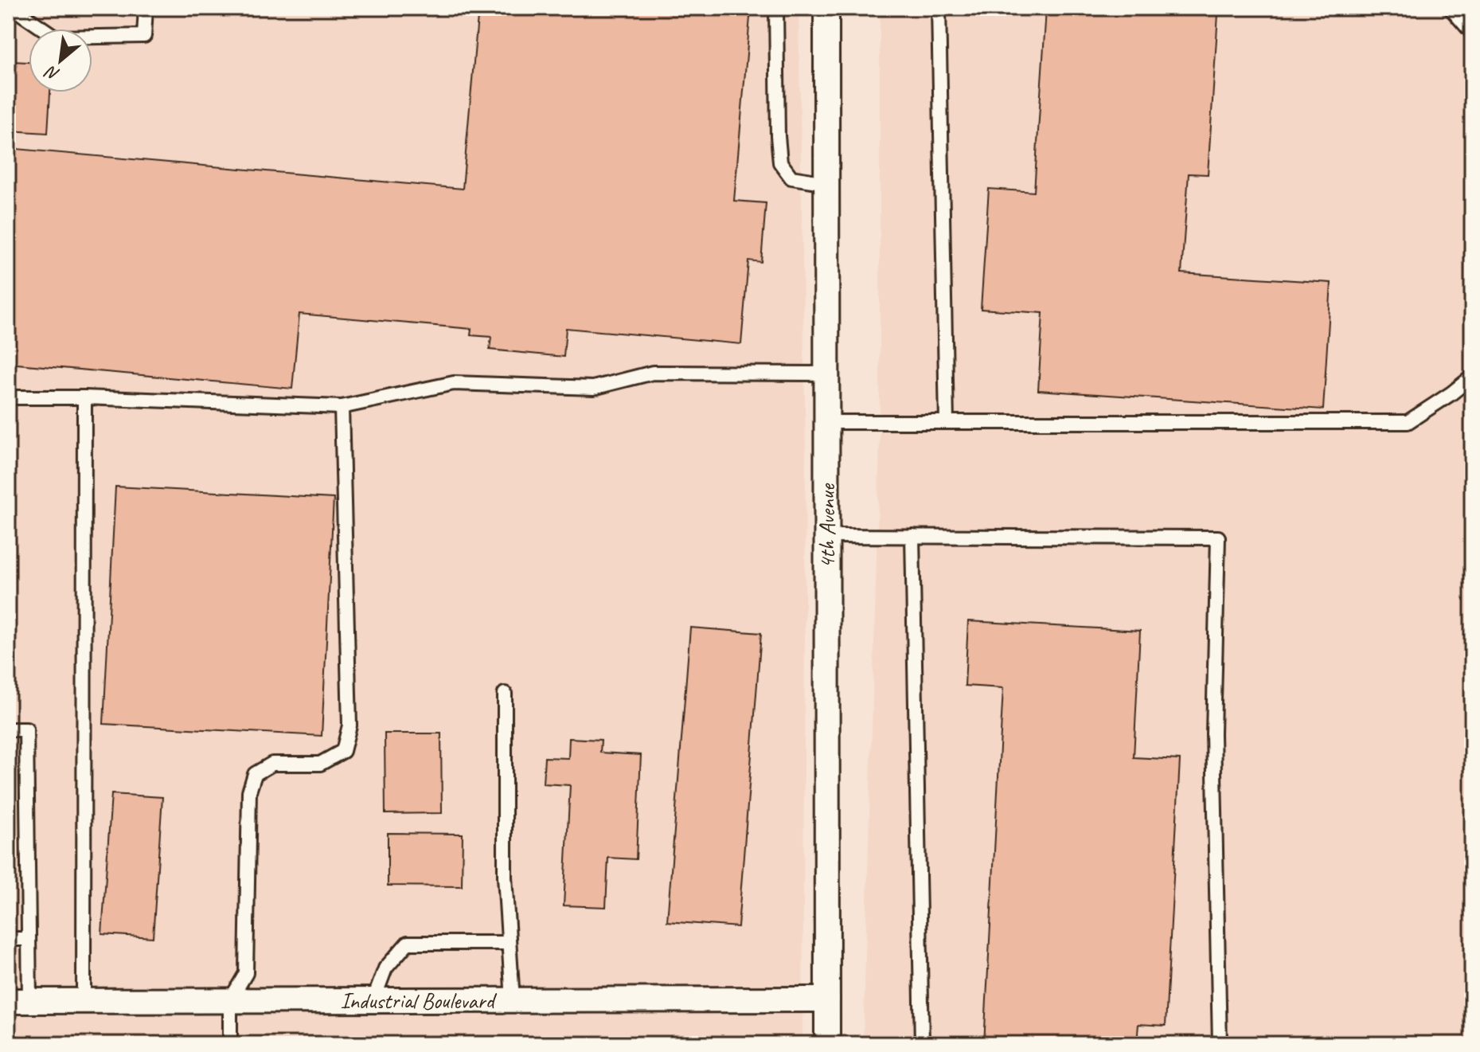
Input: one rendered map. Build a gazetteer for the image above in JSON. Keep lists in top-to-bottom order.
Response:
{
  "streets": {
    "street": ["4th Avenue", "Industrial Boulevard"]
  },
  "crossings": [
    ["4th Avenue", "Industrial Boulevard"]
  ],
  "north": "bottom left"
}
